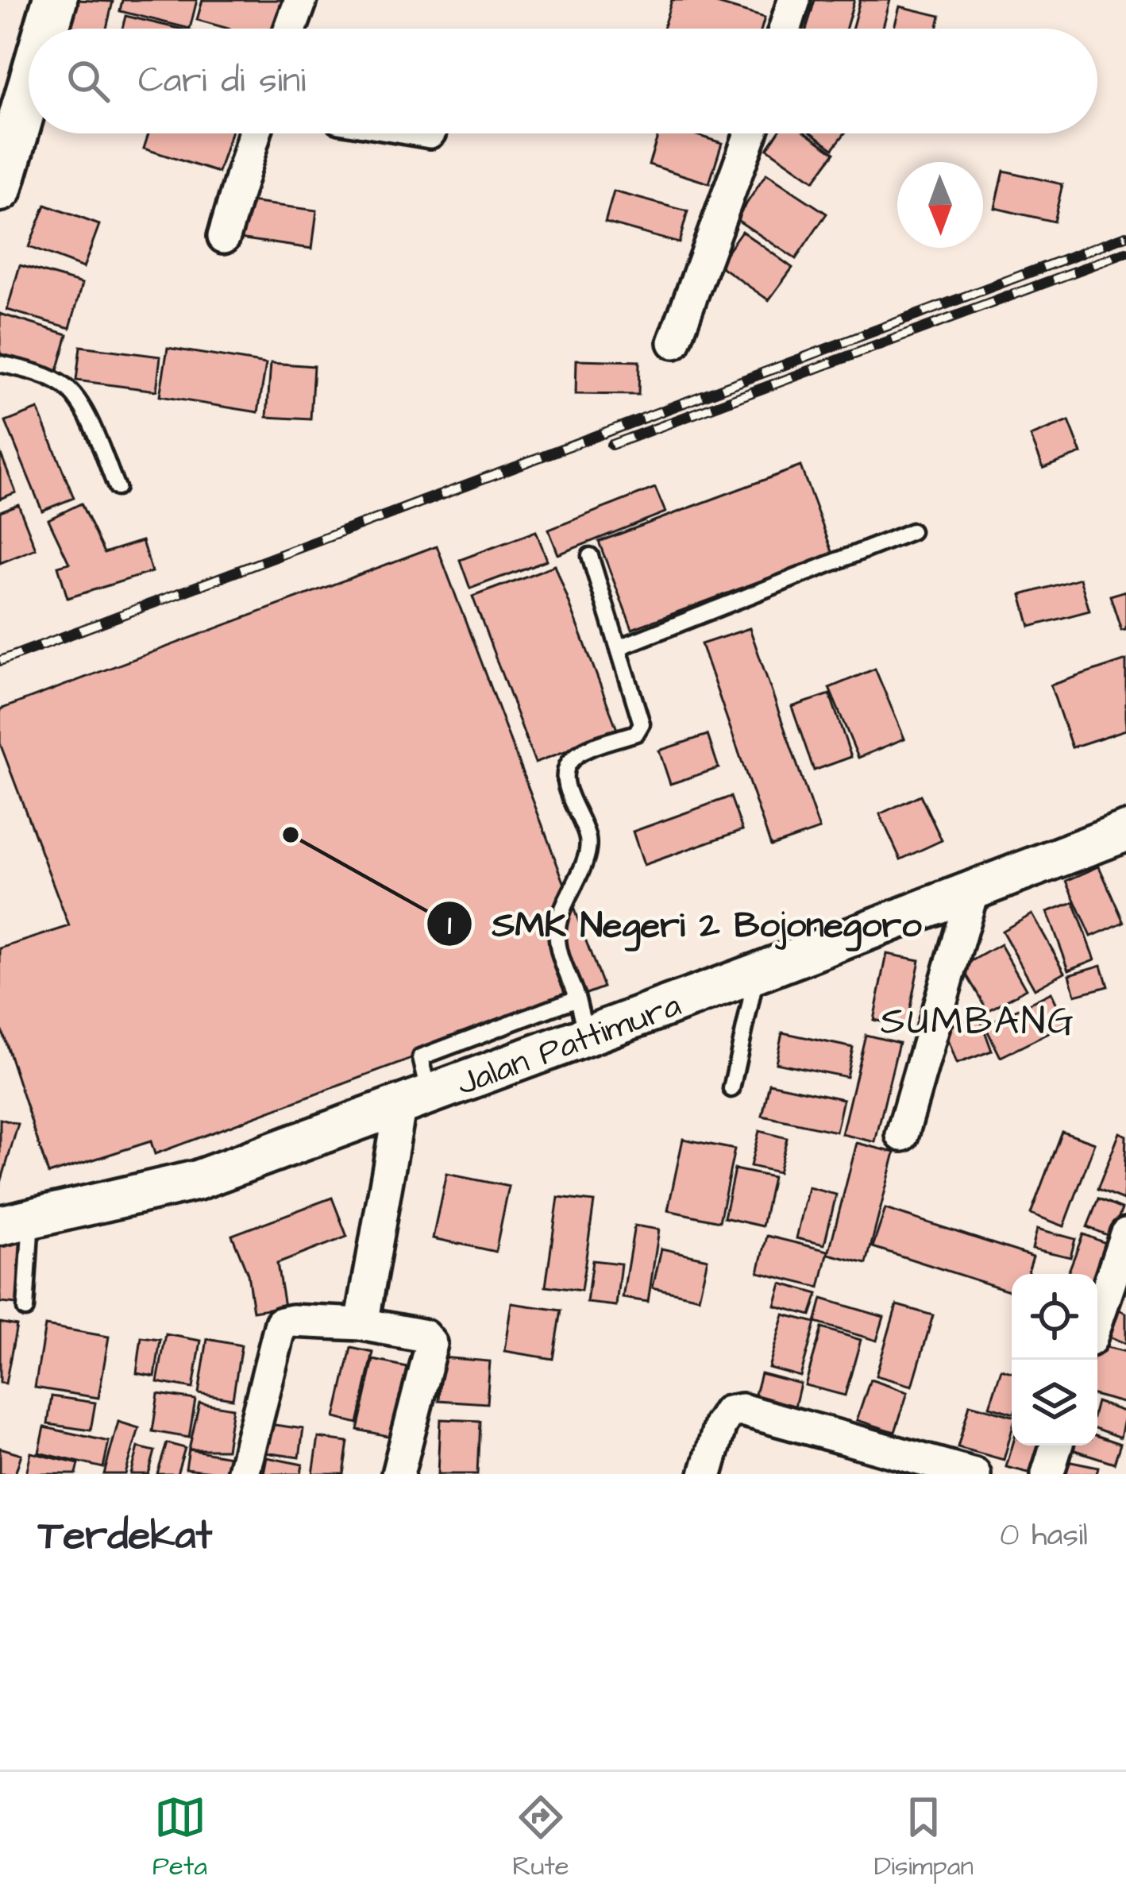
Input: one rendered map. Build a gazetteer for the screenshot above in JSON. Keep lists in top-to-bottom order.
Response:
{
  "streets": {
    "street": ["Jalan Pattimura"]
  },
  "districts": ["SUMBANG"],
  "places": ["SMK Negeri 2 Bojonegoro"],
  "north": "bottom",
  "page": {
    "search": "Cari di sini",
    "heading": ["Terdekat", "0 hasil"],
    "nav": ["Peta", "Rute", "Disimpan"]
  }
}
